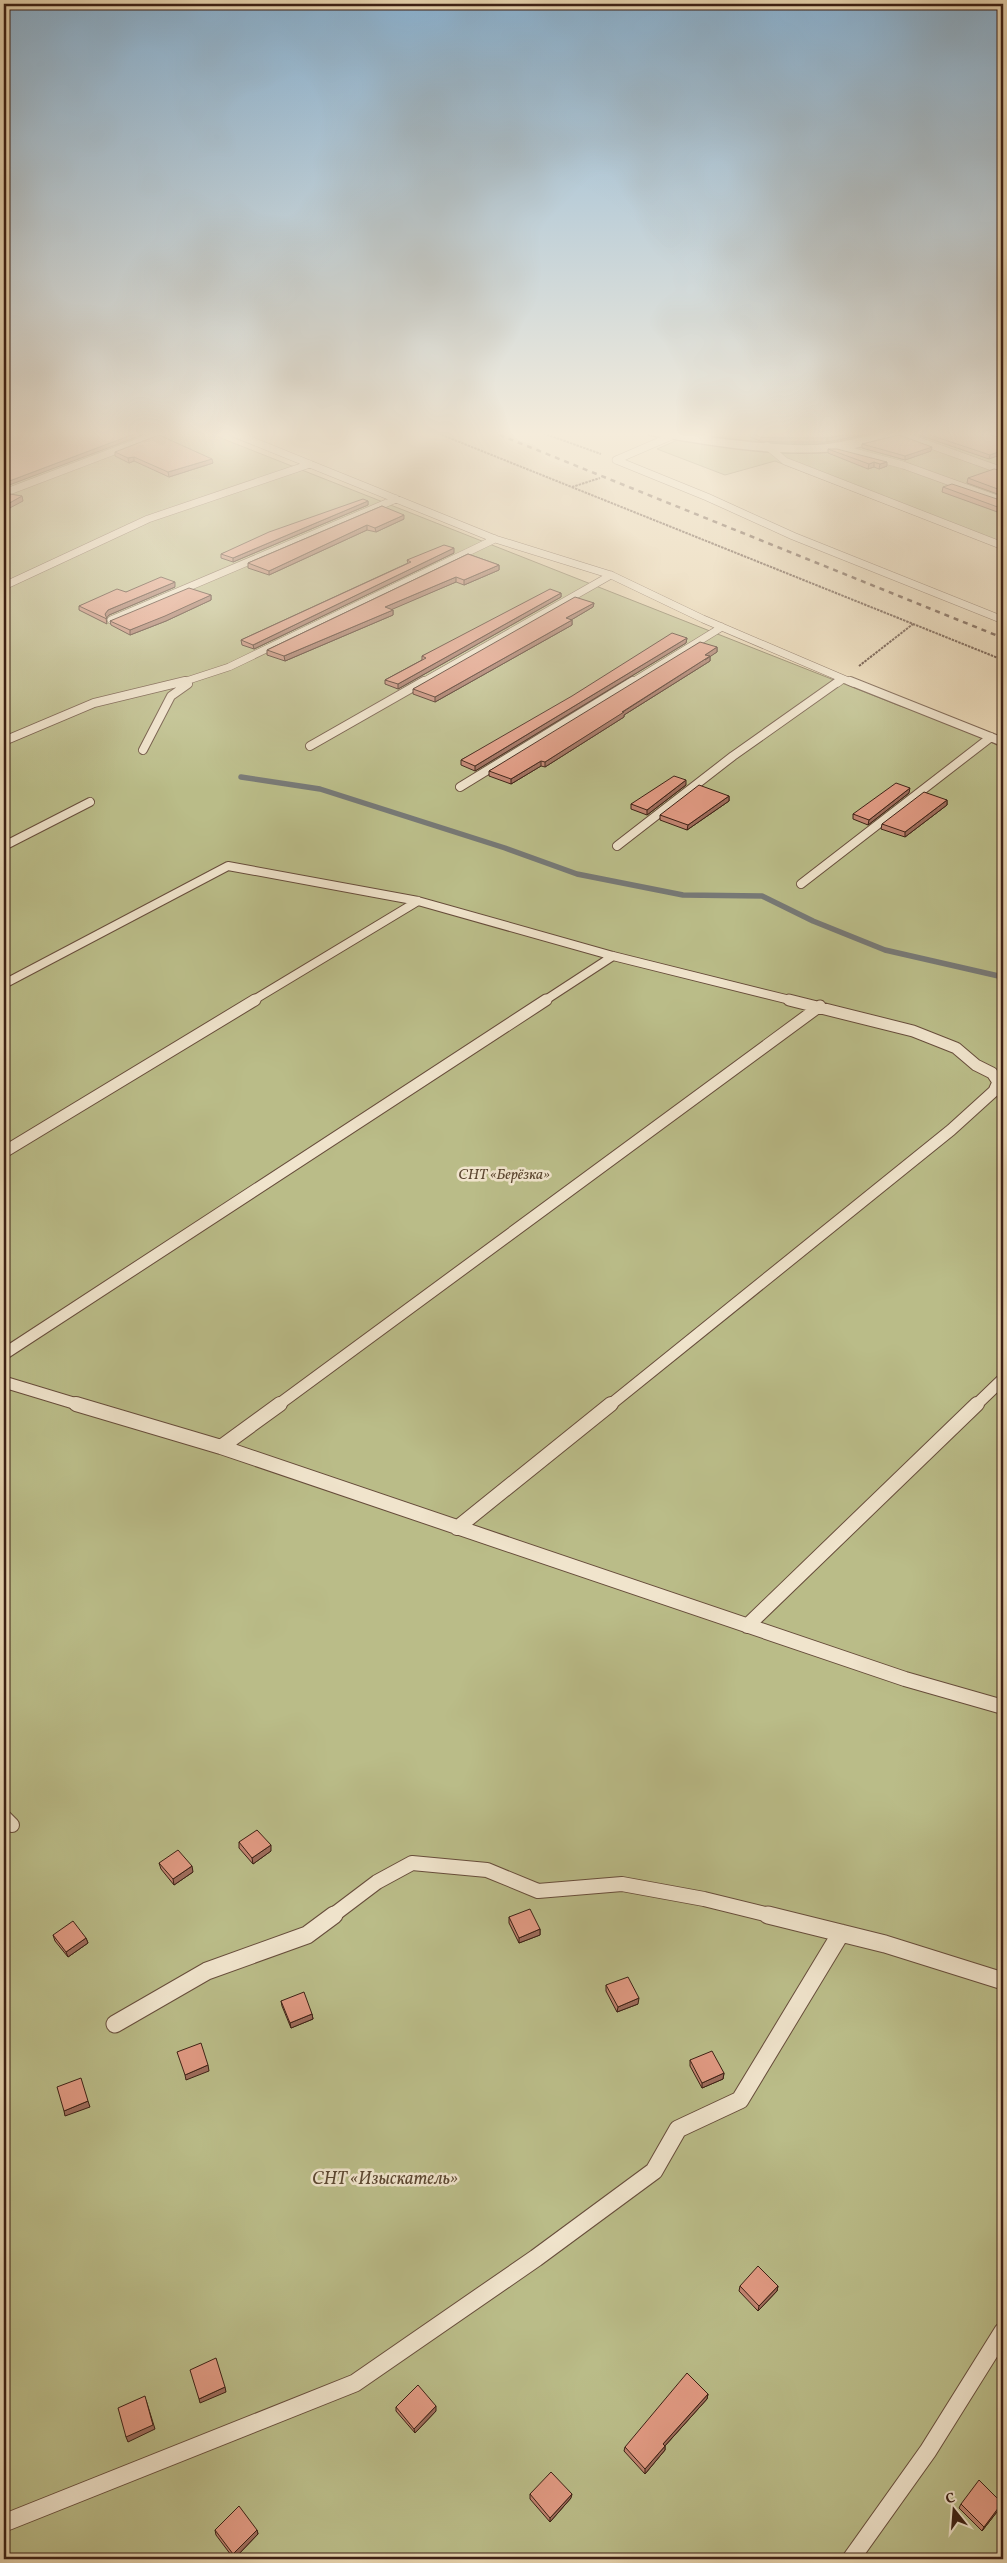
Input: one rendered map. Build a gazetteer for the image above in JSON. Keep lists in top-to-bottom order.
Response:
{
  "parks": ["СНТ «Берёзка»", "СНТ «Изыскатель»"],
  "north": "top"
}
